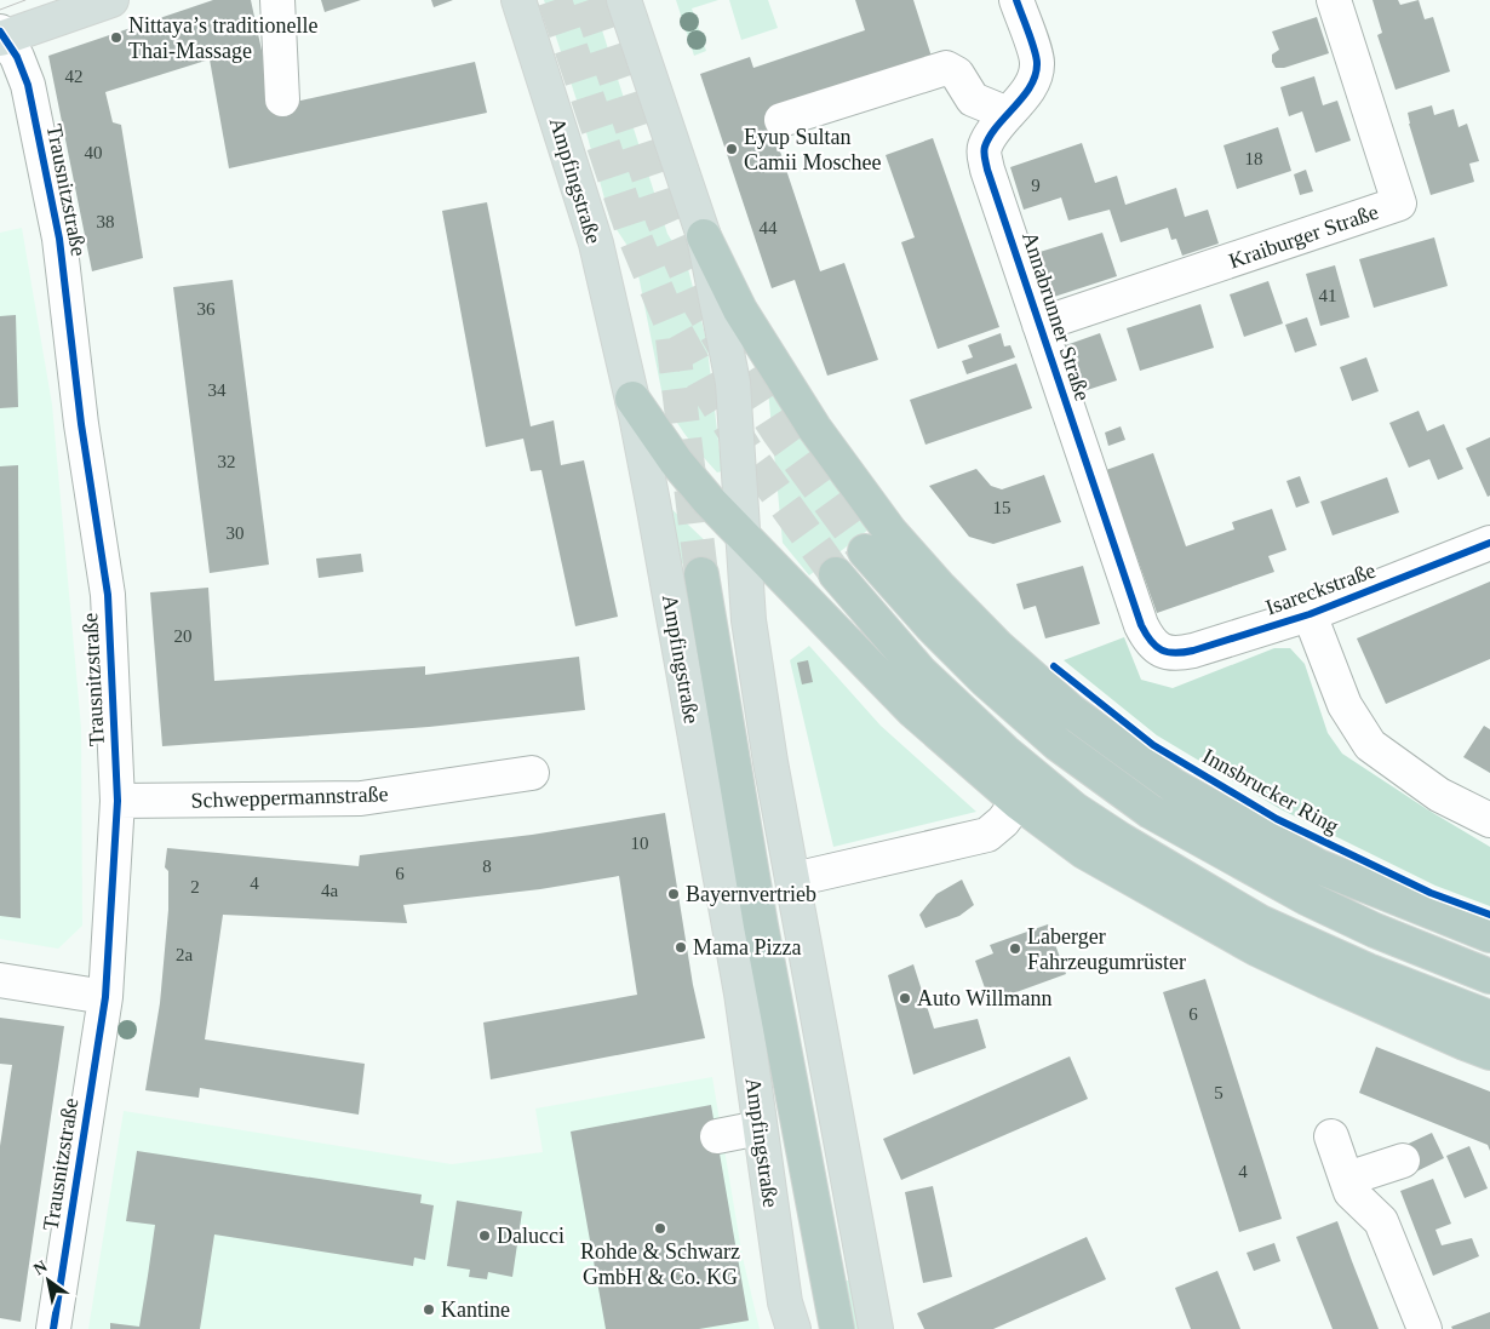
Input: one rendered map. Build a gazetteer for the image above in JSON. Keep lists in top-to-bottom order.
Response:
{
  "streets": {
    "main road": ["Ampfingstraße"],
    "street": [
      "Trausnitzstraße",
      "Kraiburger Straße",
      "Annabrunner Straße",
      "Isareckstraße",
      "Schweppermannstraße"
    ],
    "cycle path": ["Innsbrucker Ring"]
  },
  "crossings": [
    ["Trausnitzstraße", "Schweppermannstraße"],
    ["Kraiburger Straße", "Annabrunner Straße"],
    ["Annabrunner Straße", "Isareckstraße"]
  ],
  "places": [
    "Nittaya’s traditionelle Thai-Massage",
    "Eyup Sultan Camii Moschee",
    "Bayernvertrieb",
    "Mama Pizza",
    "Laberger Fahrzeugumrüster",
    "Auto Willmann",
    "Rohde & Schwarz GmbH & Co. KG",
    "Dalucci",
    "Kantine"
  ],
  "house_numbers": [
    "42",
    "40",
    "18",
    "9",
    "38",
    "44",
    "41",
    "36",
    "34",
    "32",
    "15",
    "30",
    "20",
    "10",
    "8",
    "6",
    "4",
    "2",
    "4a",
    "2a",
    "6",
    "5",
    "4"
  ],
  "north": "top left"
}
